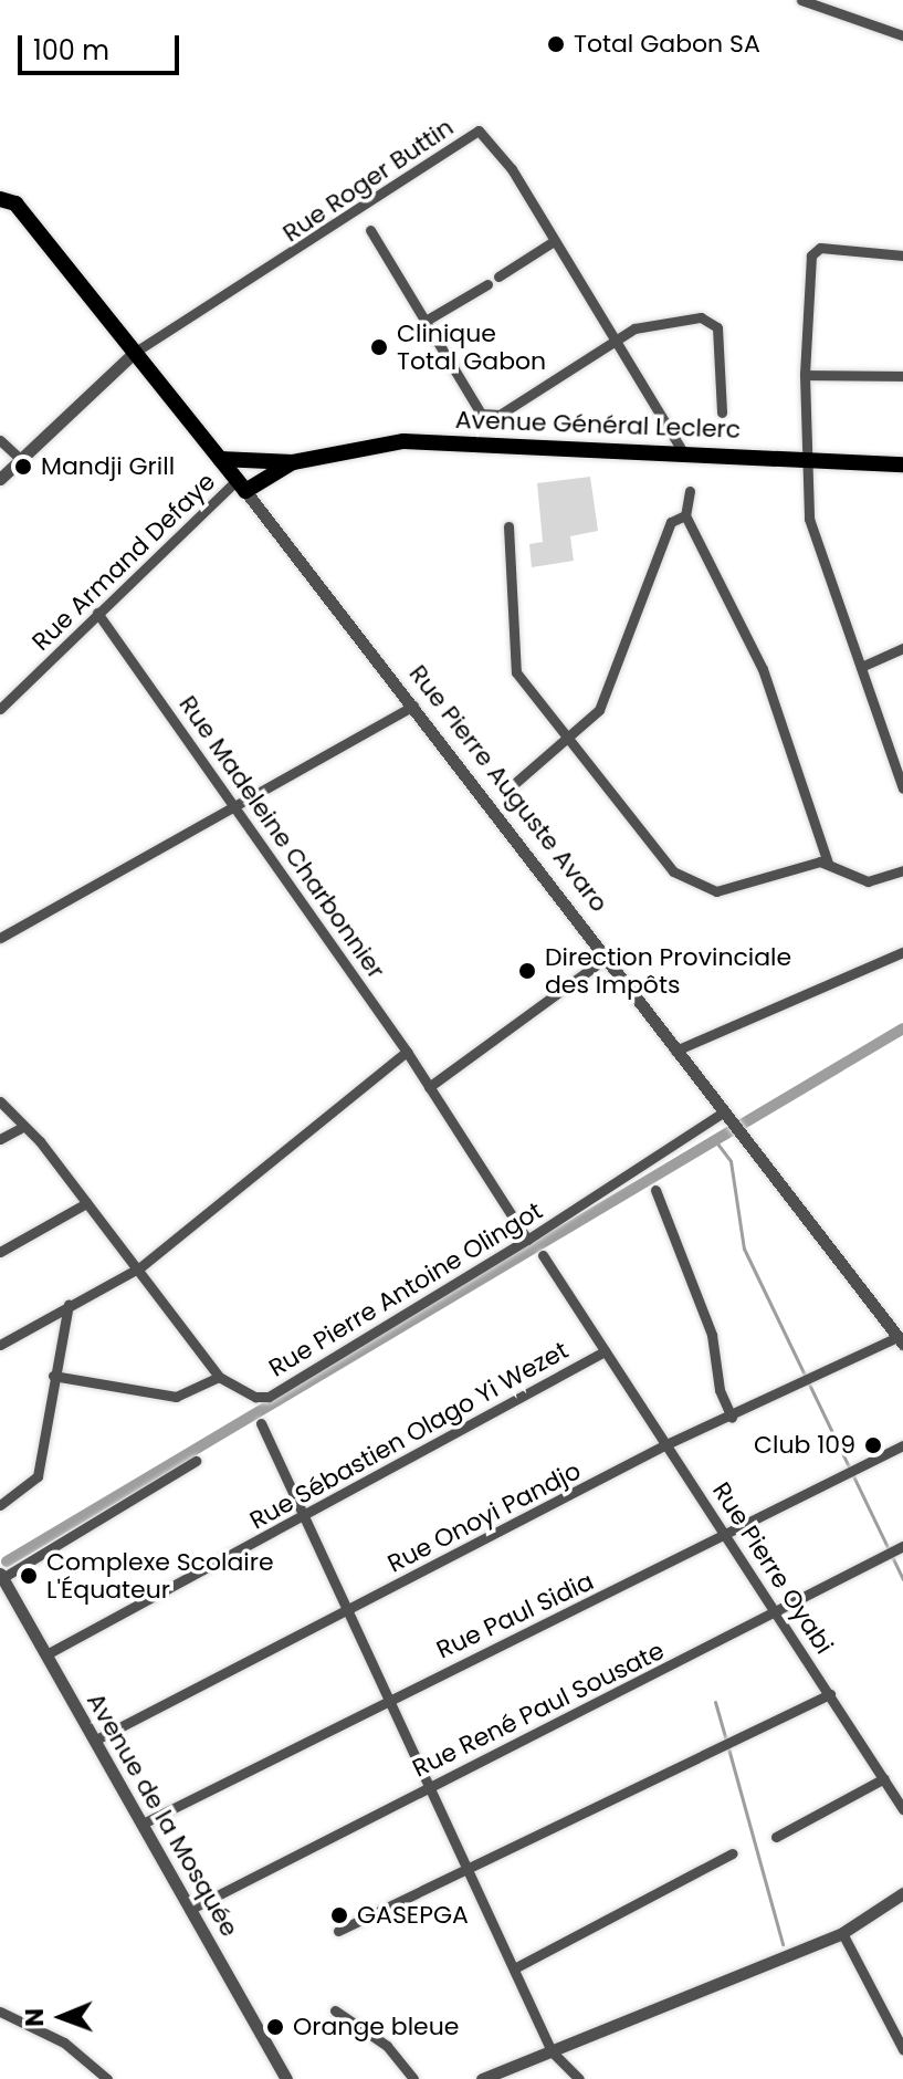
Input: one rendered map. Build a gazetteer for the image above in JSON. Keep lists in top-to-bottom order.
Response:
{
  "streets": {
    "main road": ["Avenue Général Leclerc", "Rue Pierre Auguste Avaro"],
    "street": [
      "Rue Roger Buttin",
      "Rue Armand Defaye",
      "Rue Madeleine Charbonnier",
      "Rue Pierre Antoine Olingot",
      "Rue Sébastien Olago Yi Wezet",
      "Rue Onoyi Pandjo",
      "Rue Pierre Oyabi",
      "Rue Paul Sidia",
      "Rue René Paul Sousate",
      "Avenue de la Mosquée"
    ]
  },
  "crossings": [
    ["Rue Roger Buttin", "Avenue Général Leclerc"],
    ["Rue Roger Buttin", "Rue Pierre Auguste Avaro"],
    ["Rue Armand Defaye", "Rue Pierre Auguste Avaro"],
    ["Rue Armand Defaye", "Rue Madeleine Charbonnier"],
    ["Rue Pierre Auguste Avaro", "Rue Pierre Antoine Olingot"],
    ["Rue Pierre Auguste Avaro", "Rue Onoyi Pandjo"],
    ["Rue Madeleine Charbonnier", "Rue Pierre Antoine Olingot"],
    ["Rue Sébastien Olago Yi Wezet", "Rue Pierre Oyabi"],
    ["Rue Sébastien Olago Yi Wezet", "Avenue de la Mosquée"],
    ["Rue Onoyi Pandjo", "Rue Pierre Oyabi"],
    ["Rue Onoyi Pandjo", "Avenue de la Mosquée"],
    ["Rue Pierre Oyabi", "Rue Paul Sidia"],
    ["Rue Pierre Oyabi", "Rue René Paul Sousate"],
    ["Rue Paul Sidia", "Avenue de la Mosquée"],
    ["Rue René Paul Sousate", "Avenue de la Mosquée"]
  ],
  "places": [
    "Total Gabon SA",
    "Clinique Total Gabon",
    "Mandji Grill",
    "Direction Provinciale des Impôts",
    "Club 109",
    "Complexe Scolaire L'Équateur",
    "GASEPGA",
    "Orange bleue"
  ],
  "scale_bar": "100 m",
  "north": "left"
}
